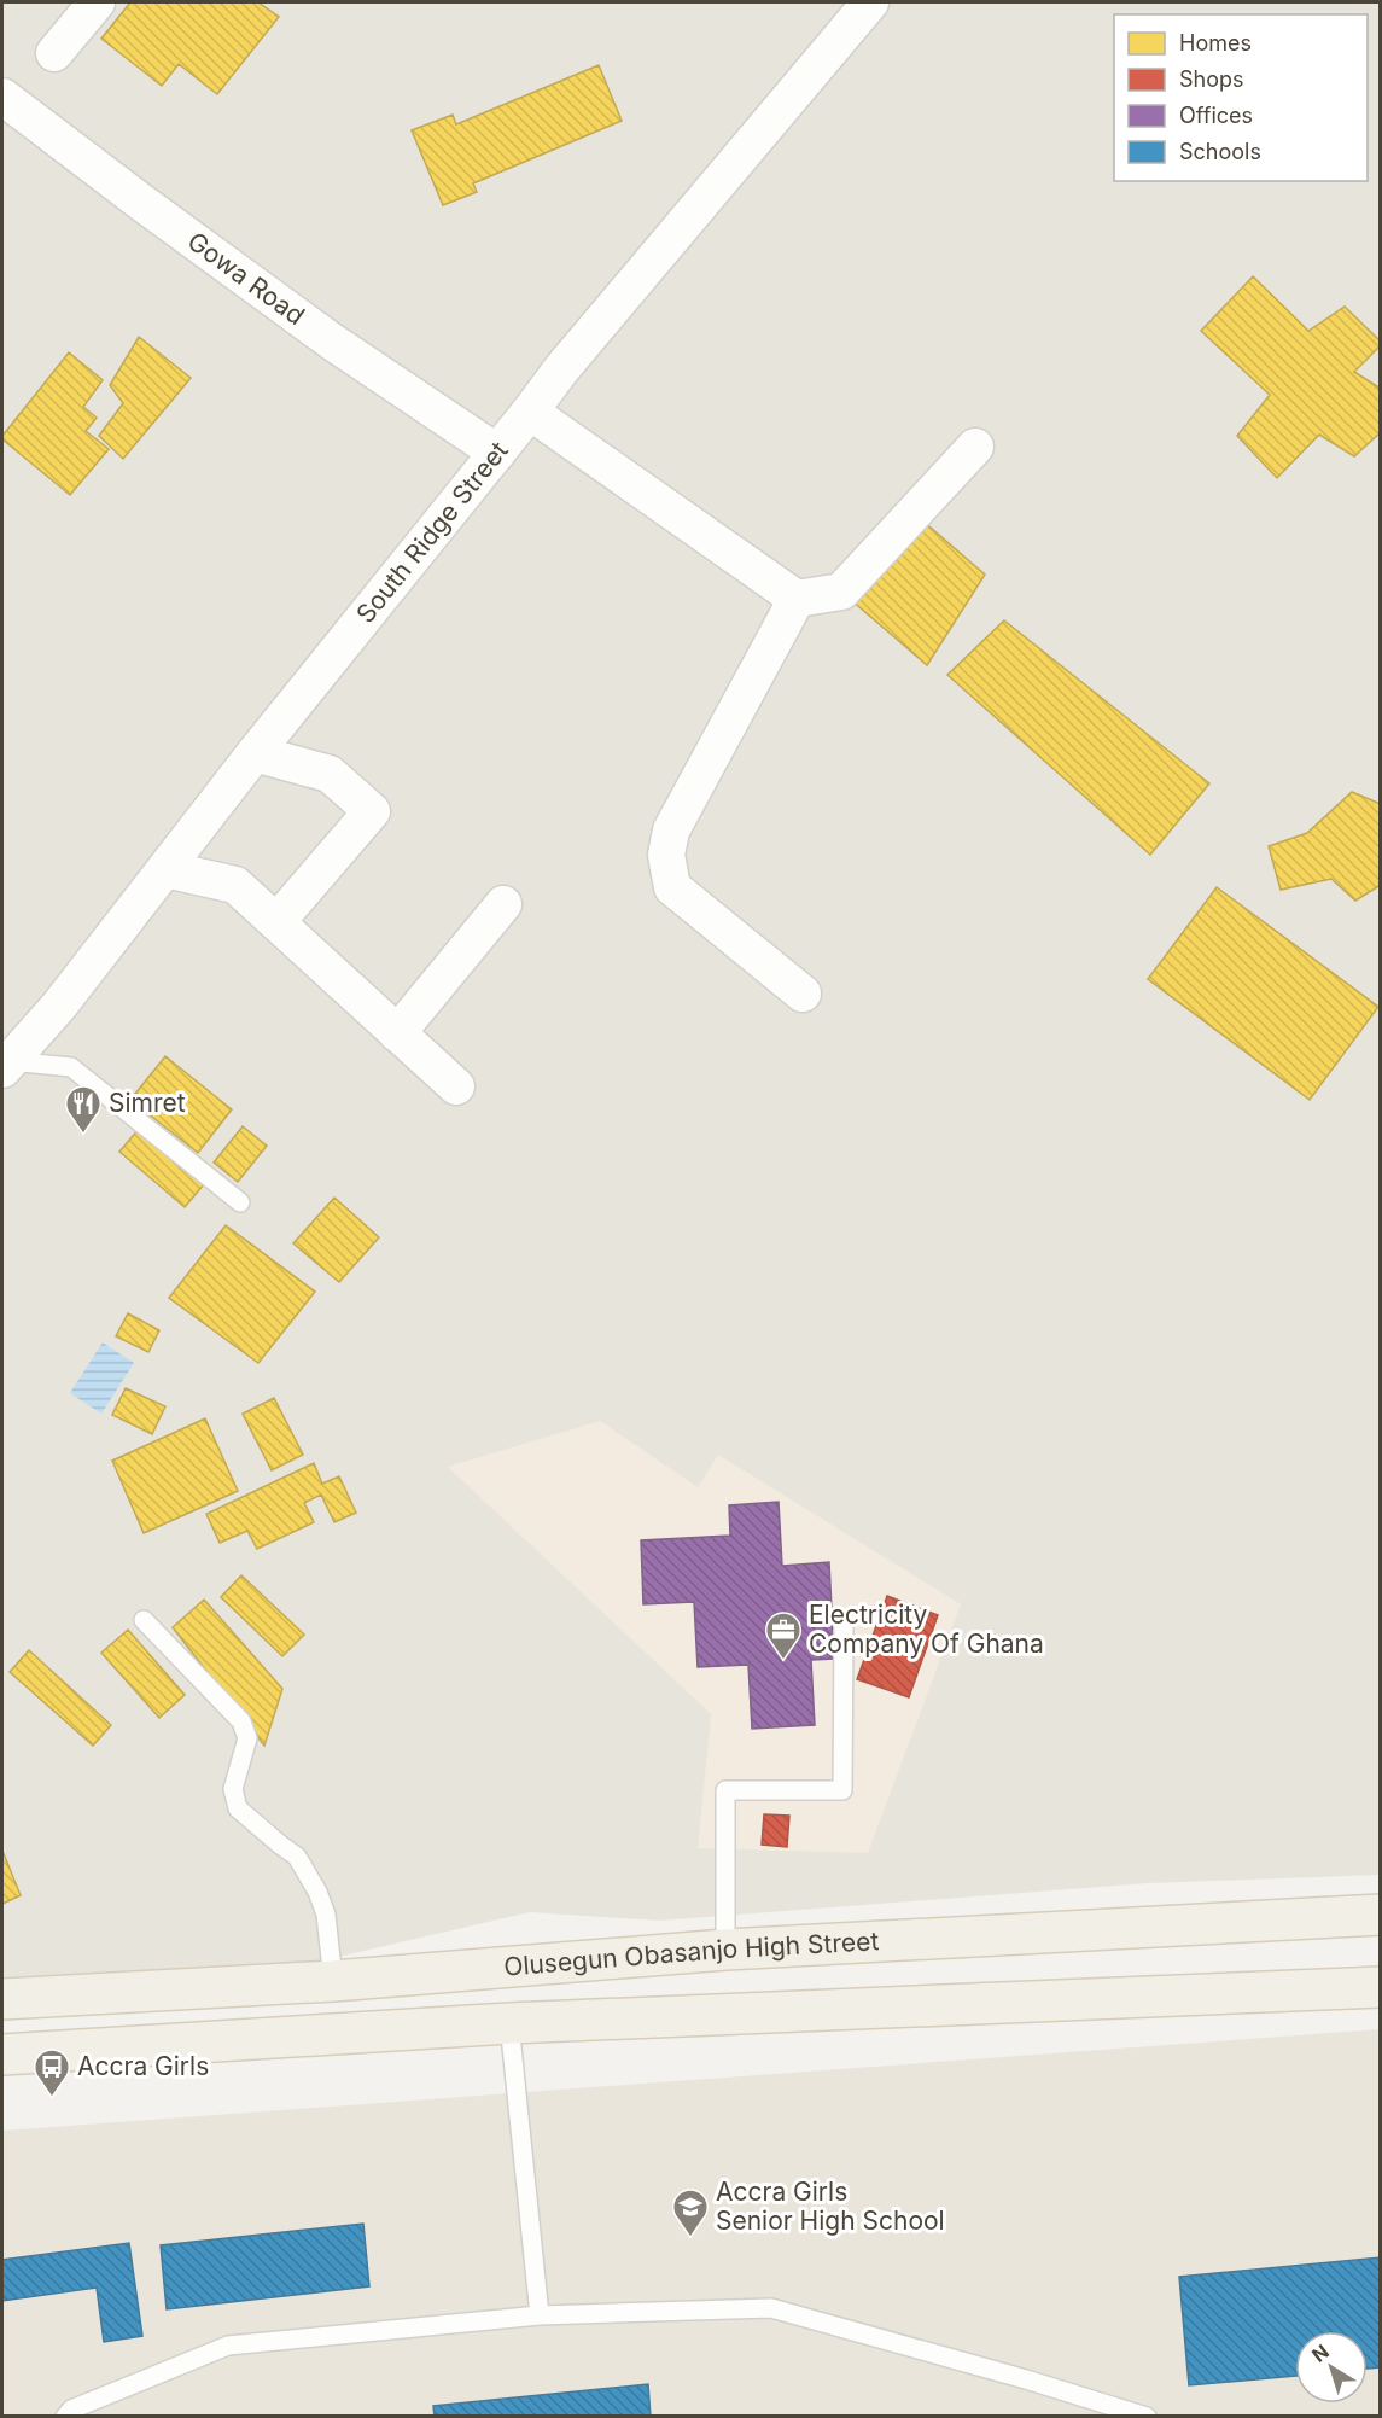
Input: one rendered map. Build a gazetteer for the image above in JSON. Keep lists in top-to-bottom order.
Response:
{
  "streets": {
    "main road": ["Olusegun Obasanjo High Street"],
    "street": ["Gowa Road", "South Ridge Street"]
  },
  "crossings": [
    ["Gowa Road", "South Ridge Street"]
  ],
  "places": {
    "restaurant": ["Simret"],
    "office": ["Electricity Company Of Ghana"],
    "bus stop": ["Accra Girls"],
    "school or university": ["Accra Girls Senior High School"]
  },
  "legend": [
    "Homes",
    "Shops",
    "Offices",
    "Schools"
  ],
  "north": "top left"
}
